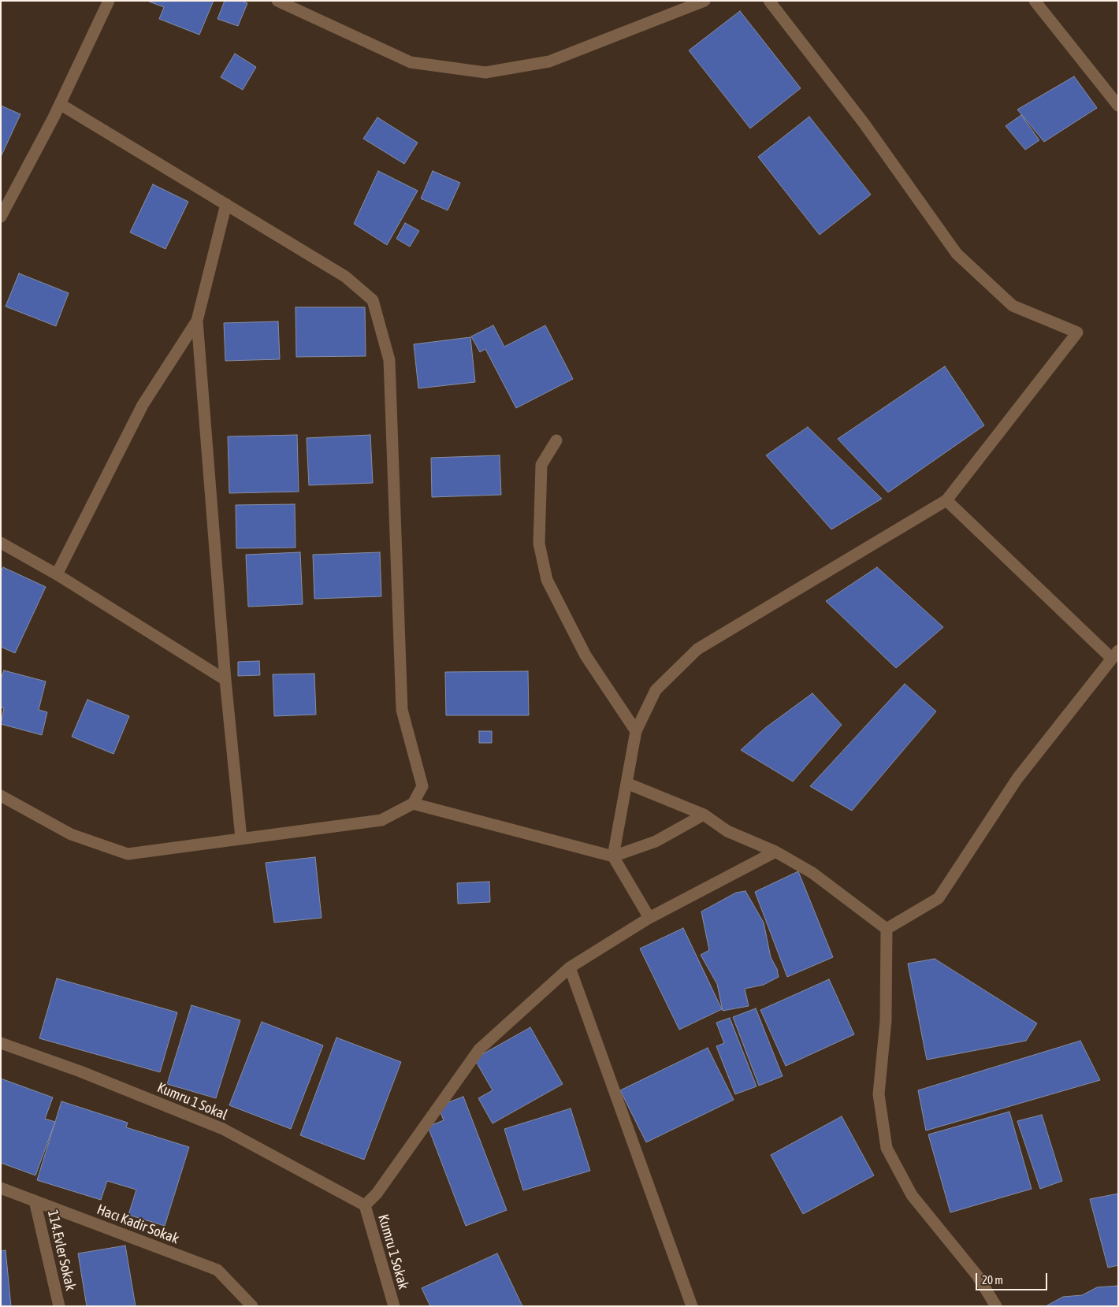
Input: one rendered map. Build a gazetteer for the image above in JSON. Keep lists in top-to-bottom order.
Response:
{
  "streets": {
    "street": [
      "Kumru 1 Sokal",
      "Hacı Kadir Sokak",
      "114.Evler Sokak",
      "Kumru 1 Sokak"
    ]
  },
  "crossings": [
    ["Kumru 1 Sokal", "Kumru 1 Sokak"],
    ["Hacı Kadir Sokak", "114.Evler Sokak"]
  ],
  "scale_bar": "20 m"
}
